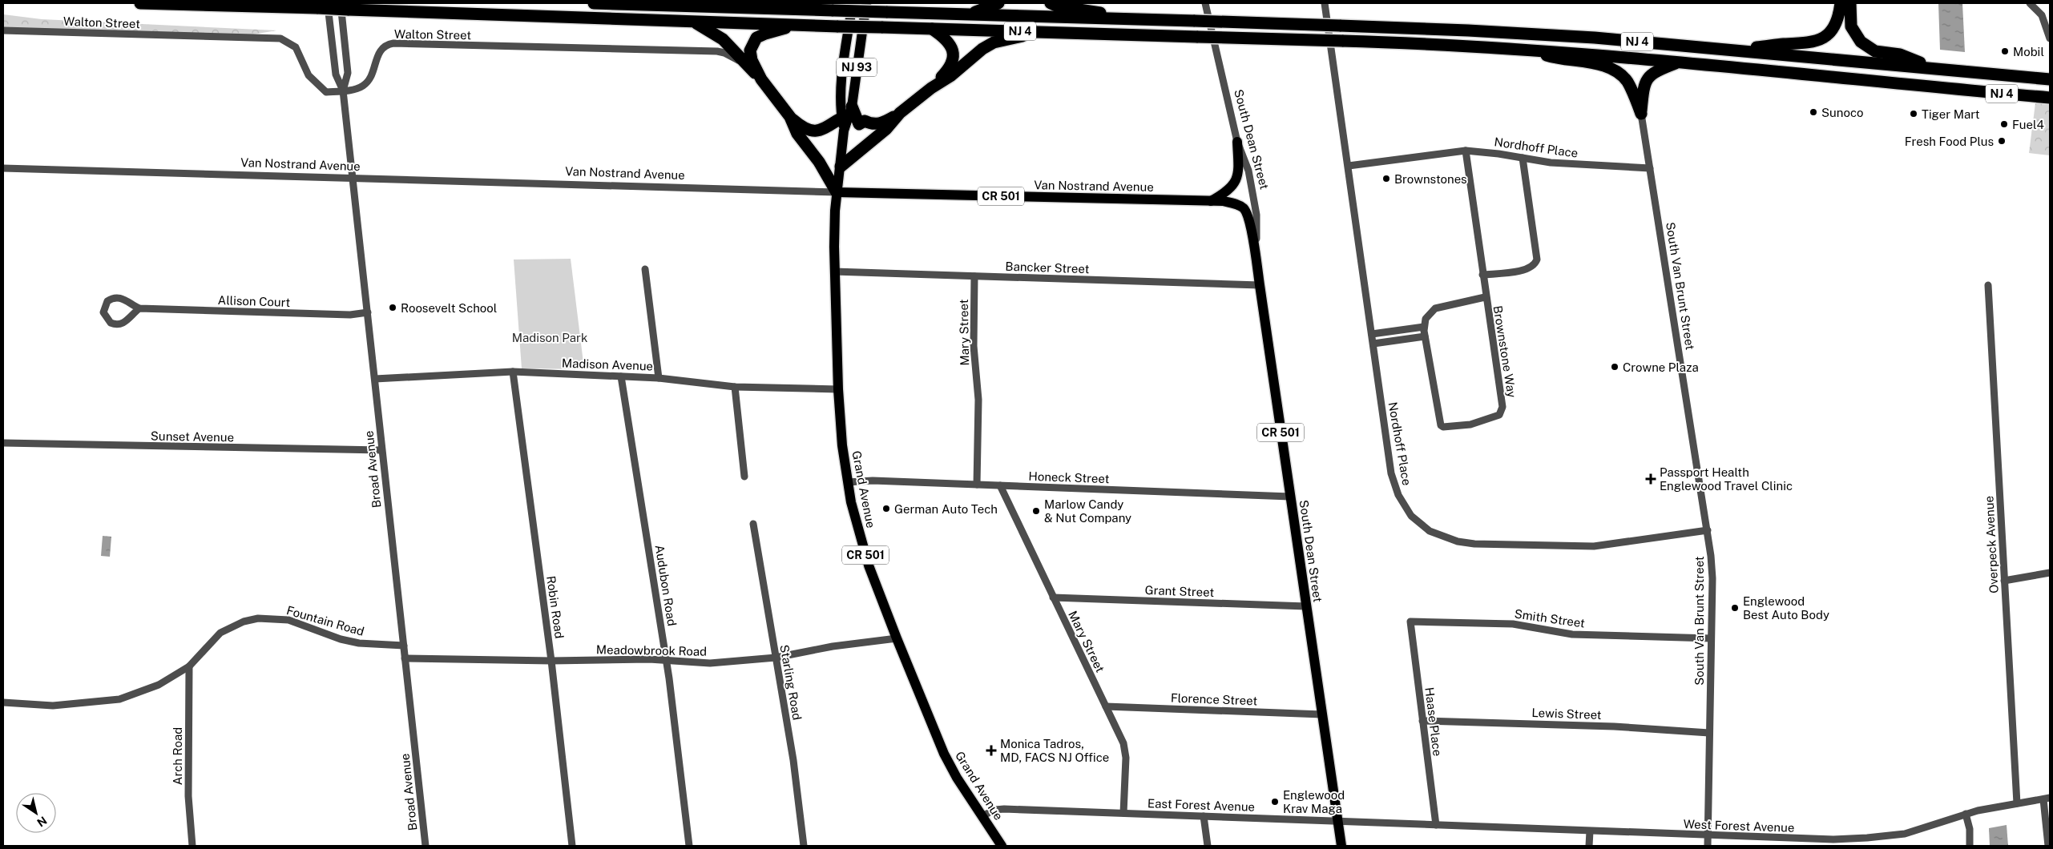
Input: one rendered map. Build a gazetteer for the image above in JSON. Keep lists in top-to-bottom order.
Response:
{
  "streets": {
    "highway": ["NJ 4"],
    "main road": [
      "NJ 93",
      "South Dean Street",
      "Van Nostrand Avenue",
      "CR 501",
      "Grand Avenue"
    ],
    "street": [
      "Walton Street",
      "Nordhoff Place",
      "Bancker Street",
      "South Van Brunt Street",
      "Allison Court",
      "Mary Street",
      "Brownstone Way",
      "Madison Avenue",
      "Sunset Avenue",
      "Broad Avenue",
      "Honeck Street",
      "Overpeck Avenue",
      "Audubon Road",
      "Grant Street",
      "Robin Road",
      "Smith Street",
      "Fountain Road",
      "Meadowbrook Road",
      "Starling Road",
      "Florence Street",
      "Lewis Street",
      "Haase Place",
      "Arch Road",
      "East Forest Avenue",
      "West Forest Avenue"
    ]
  },
  "crossings": [
    ["Walton Street", "Broad Avenue"],
    ["NJ 4", "Broad Avenue"],
    ["South Dean Street", "Van Nostrand Avenue"],
    ["South Dean Street", "Bancker Street"],
    ["South Dean Street", "Honeck Street"],
    ["South Dean Street", "Grant Street"],
    ["South Dean Street", "Florence Street"],
    ["South Dean Street", "East Forest Avenue"],
    ["Nordhoff Place", "South Van Brunt Street"],
    ["Nordhoff Place", "Brownstone Way"],
    ["Van Nostrand Avenue", "Broad Avenue"],
    ["Van Nostrand Avenue", "Grand Avenue"],
    ["Bancker Street", "Mary Street"],
    ["Bancker Street", "Grand Avenue"],
    ["South Van Brunt Street", "Smith Street"],
    ["South Van Brunt Street", "Lewis Street"],
    ["South Van Brunt Street", "West Forest Avenue"],
    ["Allison Court", "Broad Avenue"],
    ["Mary Street", "Honeck Street"],
    ["Mary Street", "Grant Street"],
    ["Mary Street", "Florence Street"],
    ["Mary Street", "East Forest Avenue"],
    ["Madison Avenue", "Broad Avenue"],
    ["Madison Avenue", "Grand Avenue"],
    ["Madison Avenue", "Audubon Road"],
    ["Madison Avenue", "Robin Road"],
    ["Sunset Avenue", "Broad Avenue"],
    ["Broad Avenue", "Fountain Road"],
    ["Broad Avenue", "Meadowbrook Road"],
    ["Honeck Street", "Grand Avenue"],
    ["Grand Avenue", "Meadowbrook Road"],
    ["Grand Avenue", "East Forest Avenue"],
    ["Overpeck Avenue", "West Forest Avenue"],
    ["Audubon Road", "Meadowbrook Road"],
    ["Robin Road", "Meadowbrook Road"],
    ["Smith Street", "Haase Place"],
    ["Fountain Road", "Arch Road"],
    ["Meadowbrook Road", "Starling Road"],
    ["Lewis Street", "Haase Place"],
    ["Haase Place", "West Forest Avenue"],
    ["East Forest Avenue", "West Forest Avenue"]
  ],
  "parks": ["Madison Park"],
  "places": {
    "other": [
      "Mobil",
      "Sunoco",
      "Tiger Mart",
      "Fuel4",
      "Fresh Food Plus",
      "Brownstones",
      "Roosevelt School",
      "Crowne Plaza",
      "German Auto Tech",
      "Marlow Candy & Nut Company",
      "Englewood Best Auto Body",
      "Englewood Krav Maga"
    ],
    "health": ["Passport Health Englewood Travel Clinic", "Monica Tadros, MD, FACS NJ Office"]
  },
  "north": "bottom right"
}
